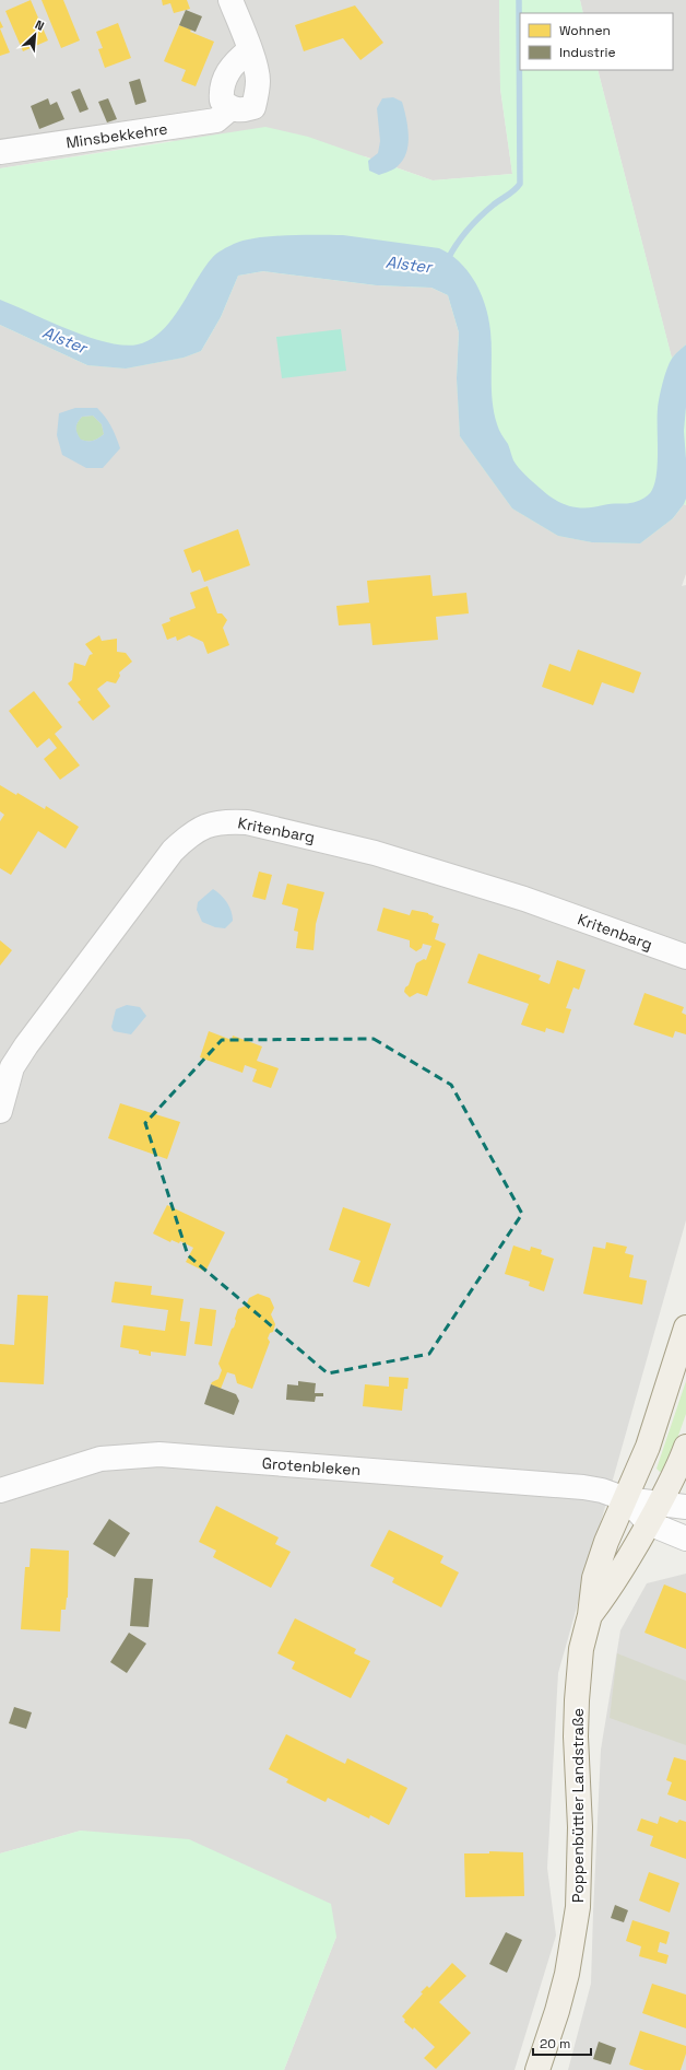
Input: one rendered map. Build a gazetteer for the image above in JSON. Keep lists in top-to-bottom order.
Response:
{
  "streets": {
    "main road": ["Poppenbüttler Landstraße"],
    "street": ["Minsbekkehre", "Kritenbarg", "Grotenbleken"]
  },
  "crossings": [
    ["Grotenbleken", "Poppenbüttler Landstraße"]
  ],
  "water": ["Alster"],
  "legend": ["Wohnen", "Industrie"],
  "scale_bar": "20 m",
  "north": "top right"
}
